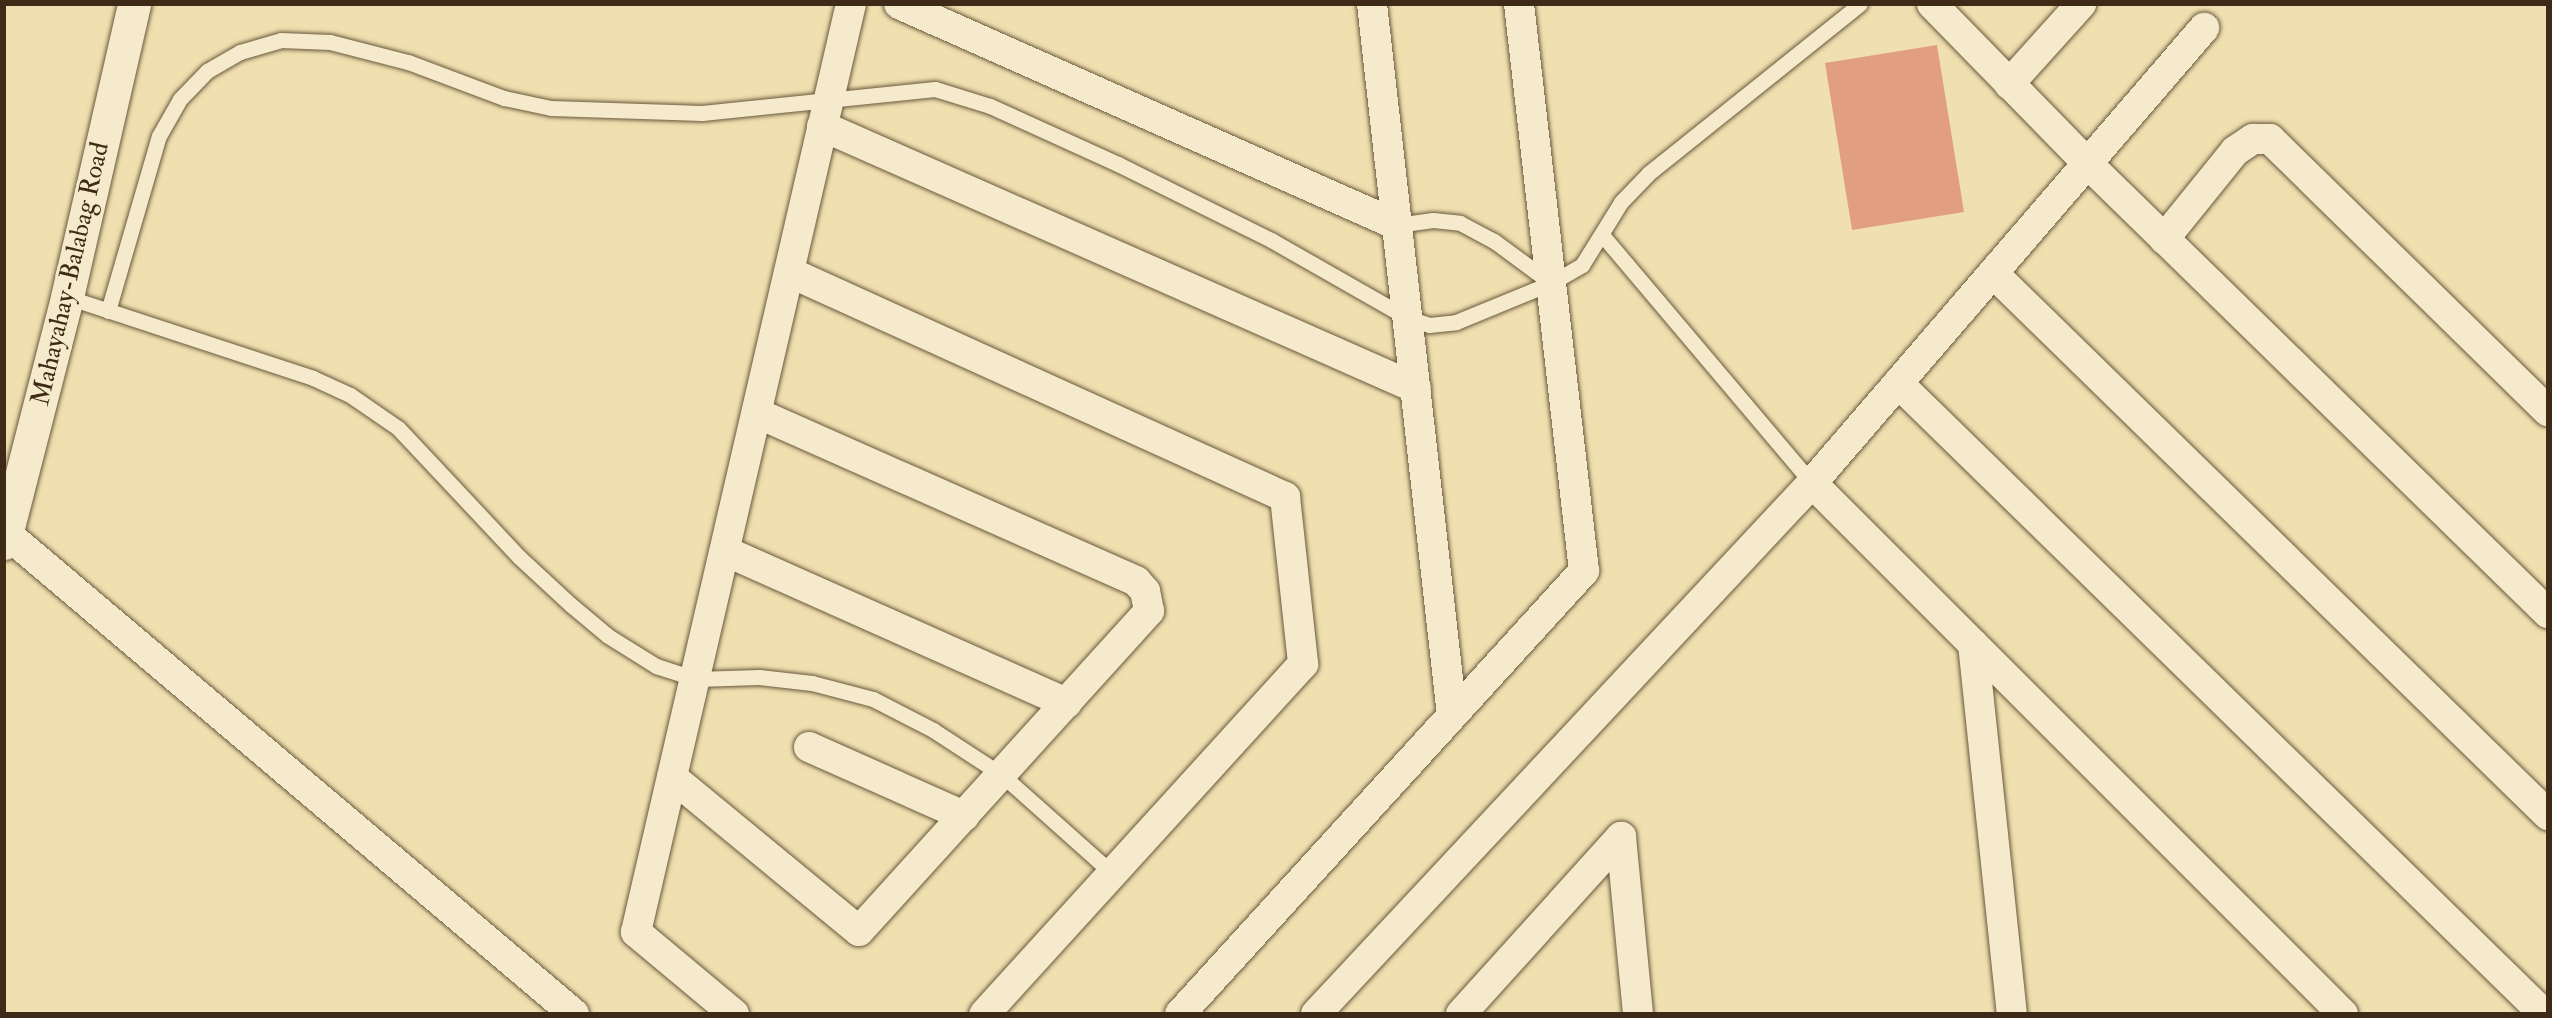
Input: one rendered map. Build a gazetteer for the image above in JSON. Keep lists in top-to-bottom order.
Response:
{
  "streets": {
    "street": ["Mahayahay-Balabag Road"]
  }
}
